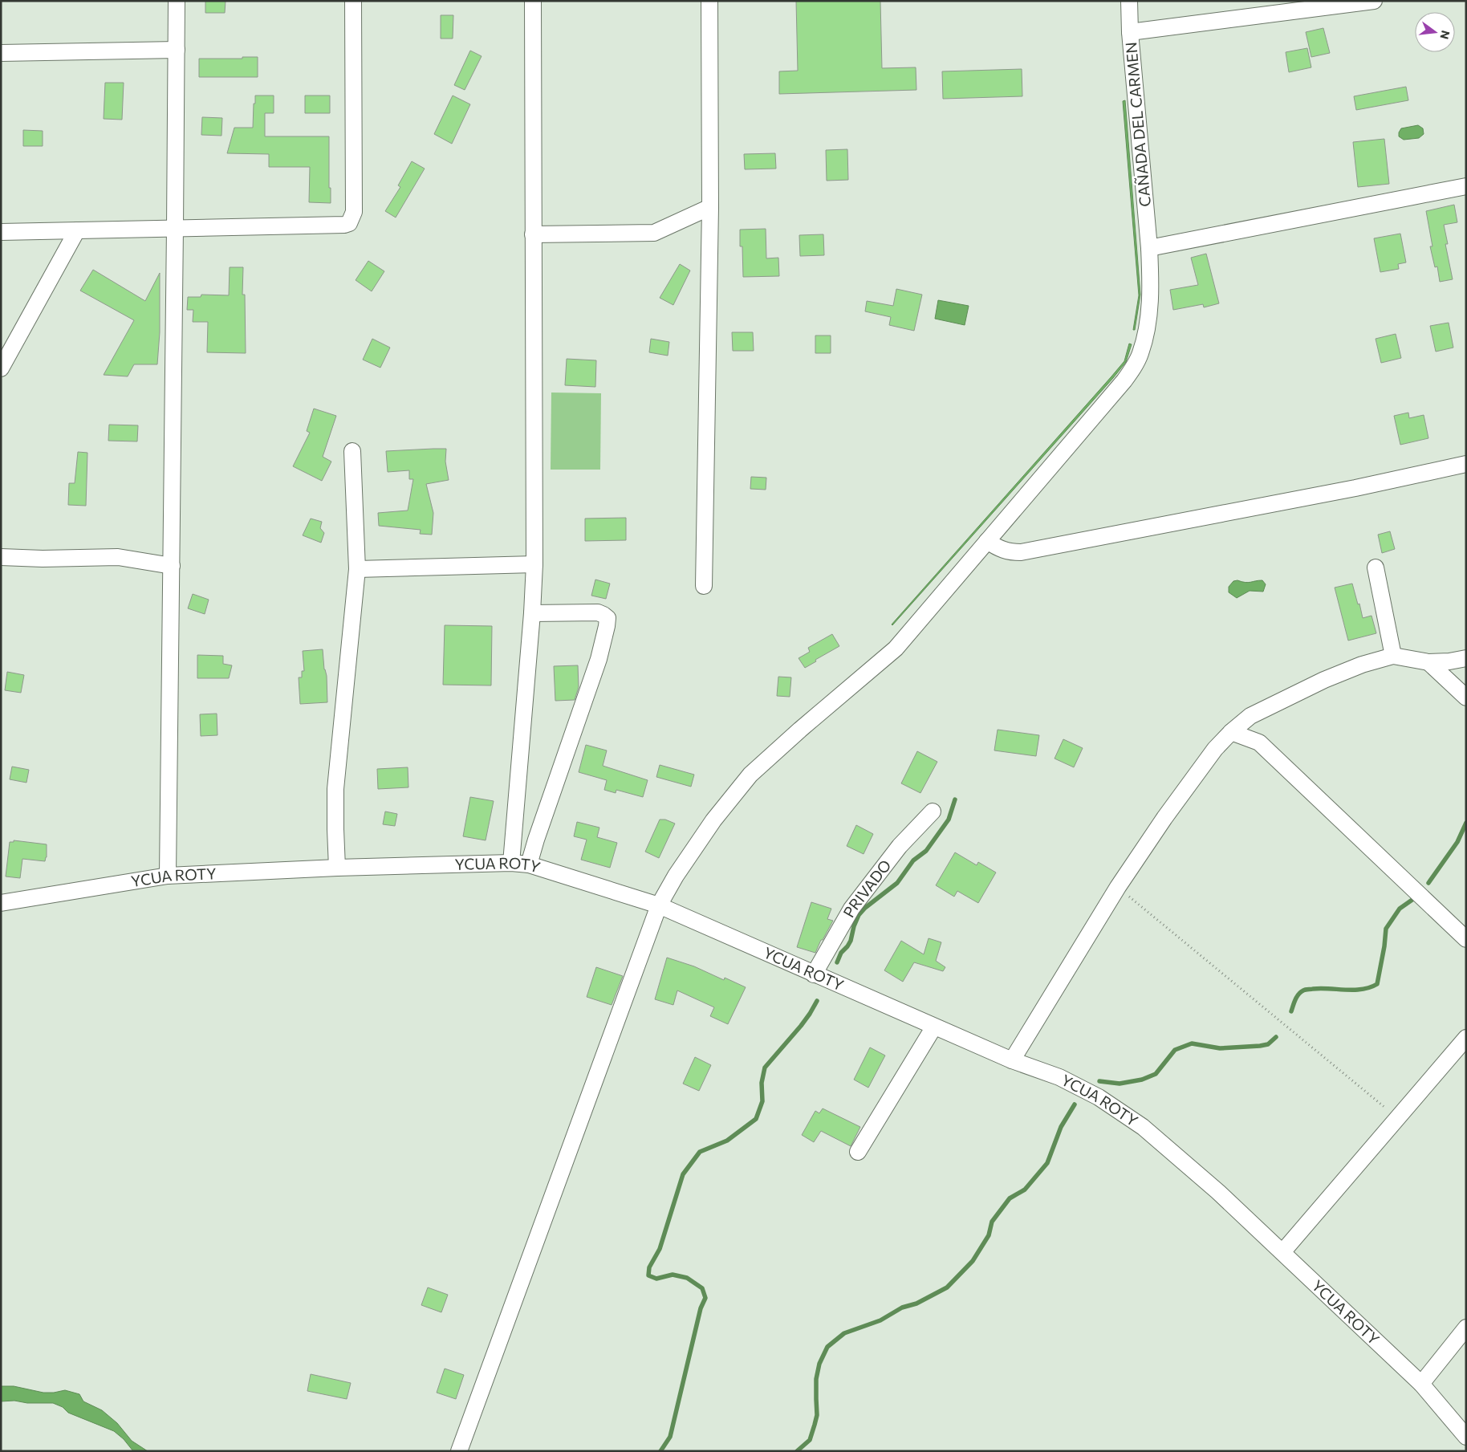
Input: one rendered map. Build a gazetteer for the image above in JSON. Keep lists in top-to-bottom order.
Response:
{
  "streets": {
    "street": ["CAÑADA DEL CARMEN", "YCUA ROTY", "PRIVADO"]
  },
  "crossings": [
    ["CAÑADA DEL CARMEN", "YCUA ROTY"],
    ["YCUA ROTY", "PRIVADO"]
  ],
  "north": "right"
}
